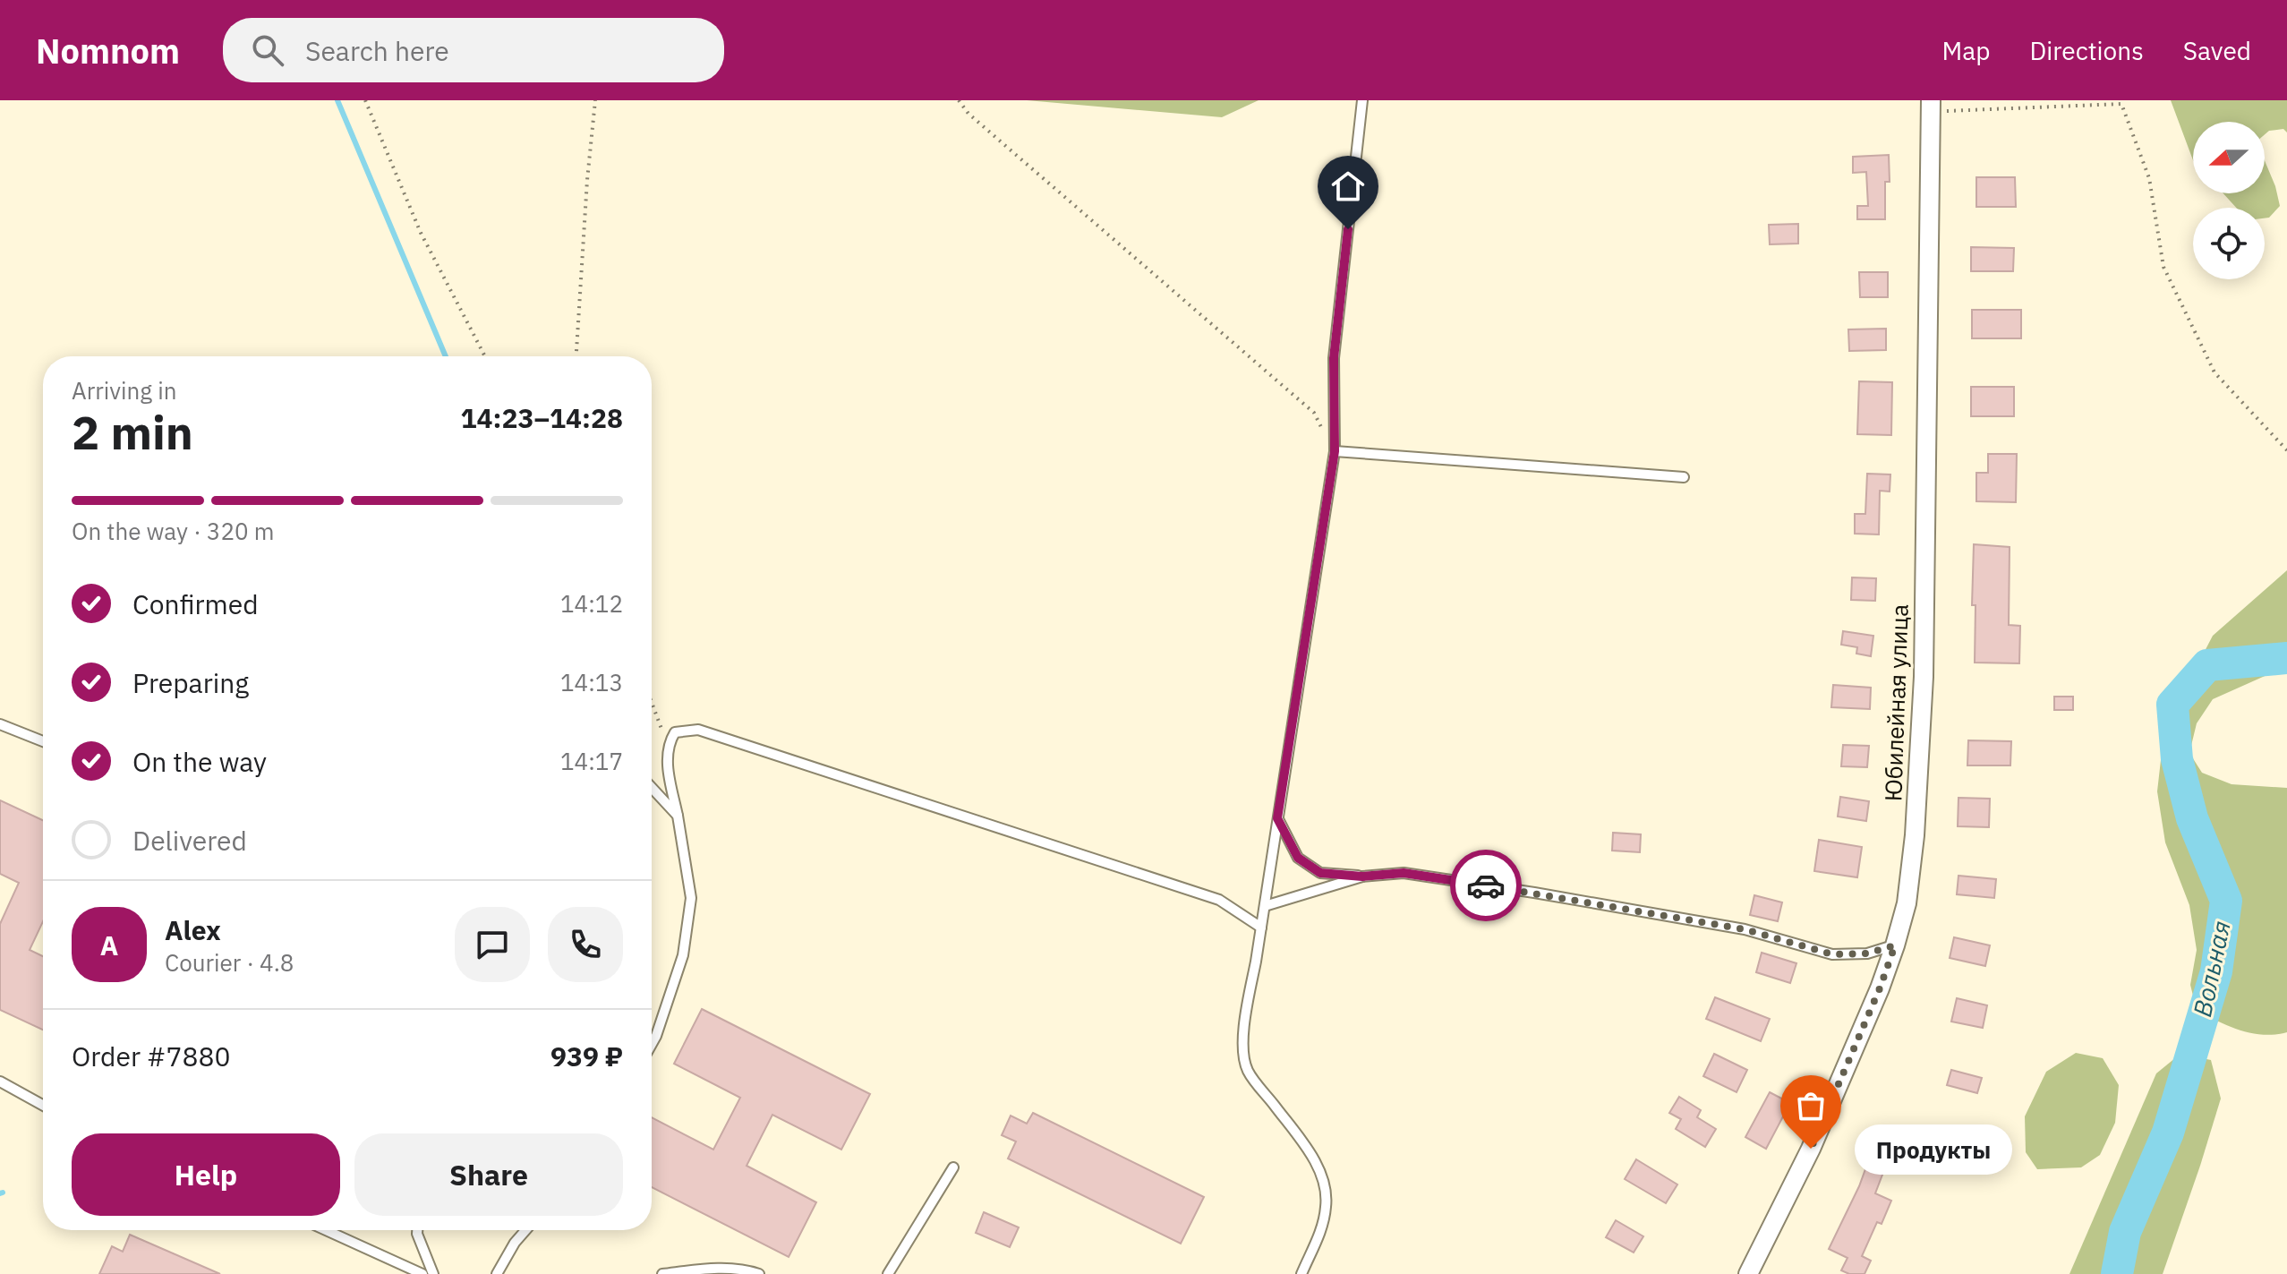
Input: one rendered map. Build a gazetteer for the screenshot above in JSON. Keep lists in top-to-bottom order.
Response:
{
  "streets": {
    "street": ["Юбилейная улица"]
  },
  "water": ["Вольная"],
  "places": ["Продукты"],
  "north": "left",
  "page": {
    "header": "Nomnom",
    "search": "Search here",
    "nav": ["Map", "Directions", "Saved"],
    "heading": ["2 min", "Arriving in", "14:23–14:28"],
    "panel": [
      "Alex",
      "Courier · 4.8",
      "Order #7880",
      "939 ₽"
    ],
    "bar": "On the way · 320 m",
    "list": [
      ["Confirmed", "14:12"],
      ["Preparing", "14:13"],
      ["On the way", "14:17"],
      "Delivered"
    ],
    "round": "A",
    "buttons": ["Help", "Share"],
    "bubble": "Продукты"
  }
}
